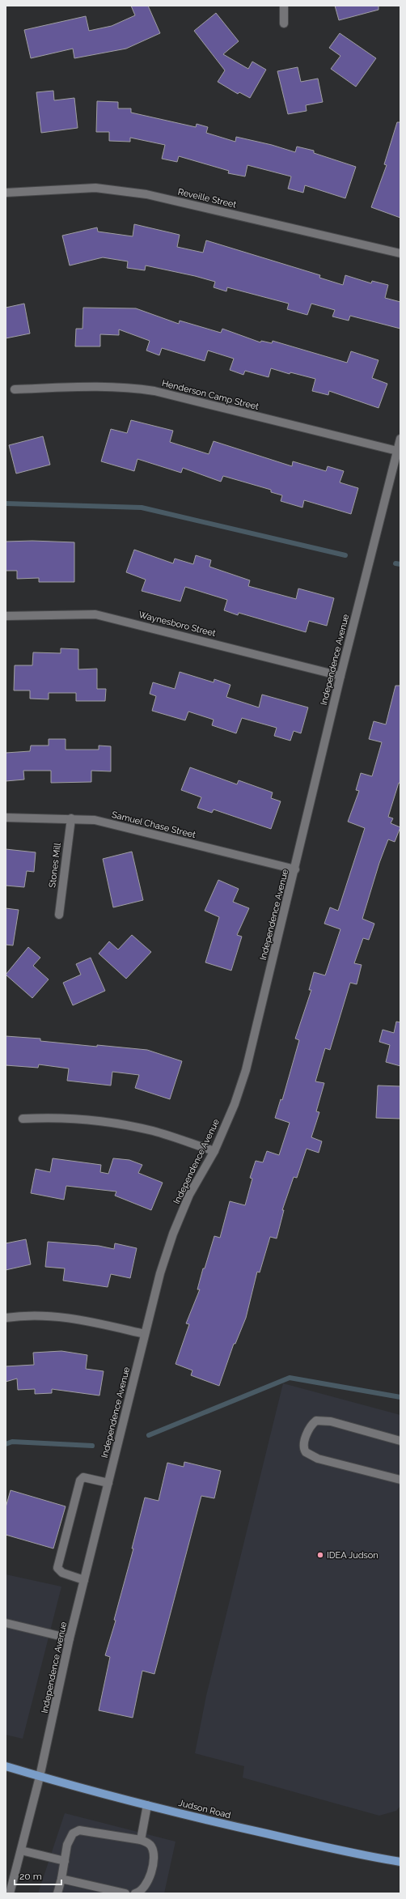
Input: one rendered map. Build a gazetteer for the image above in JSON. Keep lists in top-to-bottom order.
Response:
{
  "streets": {
    "main road": ["Judson Road"],
    "street": [
      "Reveille Street",
      "Henderson Camp Street",
      "Waynesboro Street",
      "Independence Avenue",
      "Samuel Chase Street",
      "Stones Mill"
    ]
  },
  "crossings": [
    ["Henderson Camp Street", "Independence Avenue"],
    ["Waynesboro Street", "Independence Avenue"],
    ["Independence Avenue", "Samuel Chase Street"],
    ["Independence Avenue", "Judson Road"],
    ["Samuel Chase Street", "Stones Mill"]
  ],
  "places": ["IDEA Judson"],
  "scale_bar": "20 m"
}
